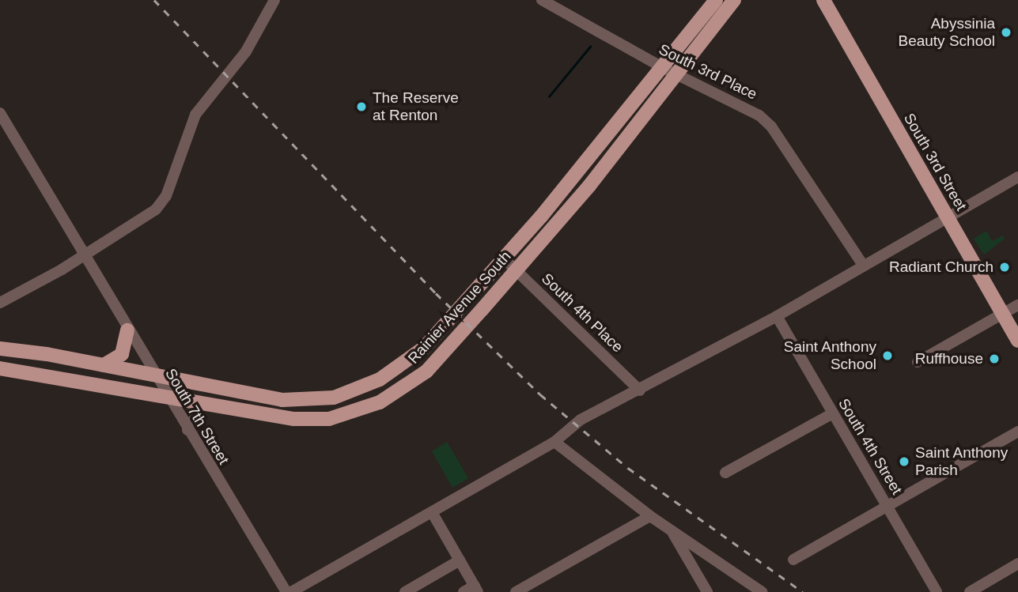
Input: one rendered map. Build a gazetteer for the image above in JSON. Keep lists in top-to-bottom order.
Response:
{
  "streets": {
    "main road": ["South 3rd Street", "Rainier Avenue South"],
    "street": [
      "South 3rd Place",
      "South 4th Place",
      "South 7th Street",
      "South 4th Street"
    ]
  },
  "crossings": [
    ["South 3rd Place", "Rainier Avenue South"],
    ["Rainier Avenue South", "South 4th Place"],
    ["Rainier Avenue South", "South 7th Street"]
  ],
  "places": [
    "Abyssinia Beauty School",
    "The Reserve at Renton",
    "Radiant Church",
    "Saint Anthony School",
    "Ruffhouse",
    "Saint Anthony Parish"
  ]
}
